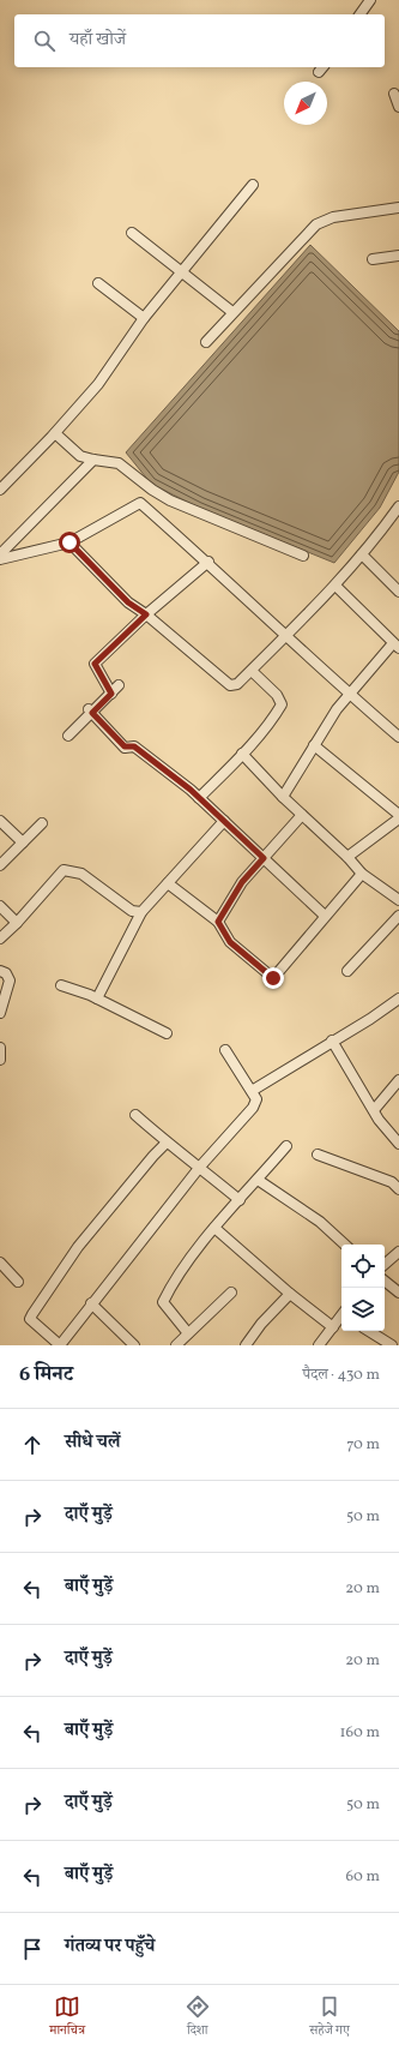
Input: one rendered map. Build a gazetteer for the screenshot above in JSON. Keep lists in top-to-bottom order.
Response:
{
  "north": "bottom left",
  "page": {
    "search": "यहाँ खोजें",
    "heading": ["6 मिनट", "पैदल · 430 m"],
    "list": [
      ["सीधे चलें", "70 m"],
      ["दाएँ मुड़ें", "50 m"],
      ["बाएँ मुड़ें", "20 m"],
      ["दाएँ मुड़ें", "20 m"],
      ["बाएँ मुड़ें", "160 m"],
      ["दाएँ मुड़ें", "50 m"],
      ["बाएँ मुड़ें", "60 m"],
      "गंतव्य पर पहुँचे"
    ],
    "nav": ["मानचित्र", "दिशा", "सहेजे गए"]
  }
}
